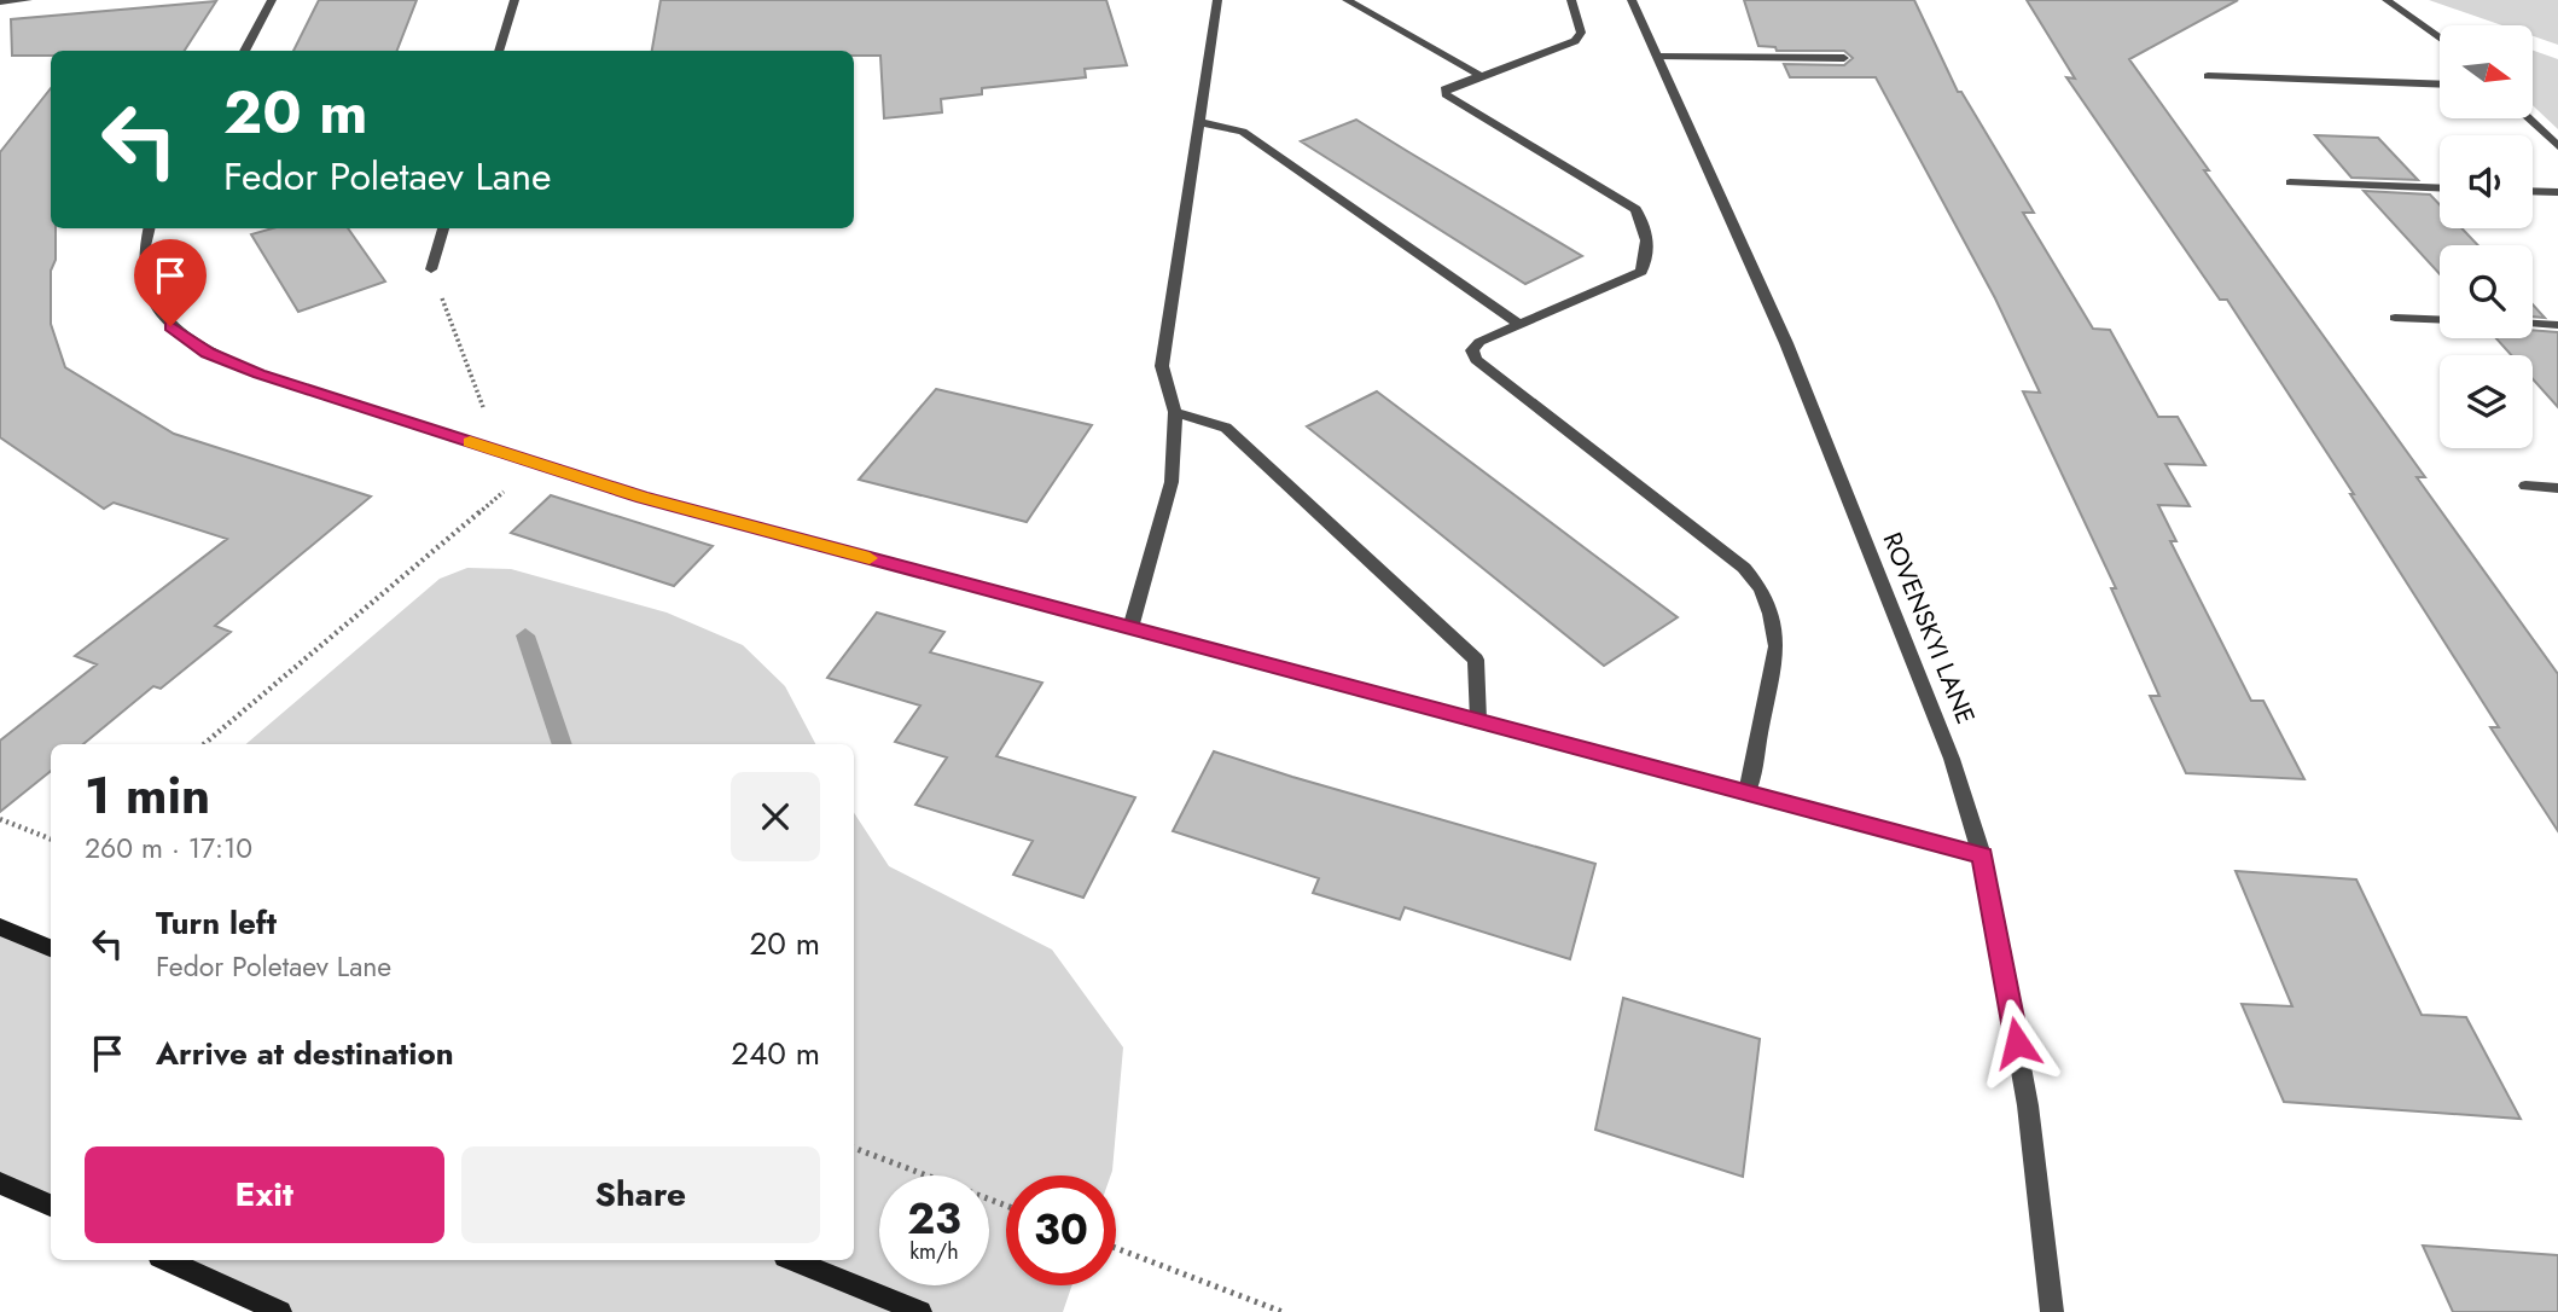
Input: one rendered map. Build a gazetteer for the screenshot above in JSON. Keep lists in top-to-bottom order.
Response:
{
  "streets": {
    "street": ["ROVENSKYI LANE"]
  },
  "north": "right",
  "page": {
    "turn": ["20 m", "Fedor Poletaev Lane"],
    "heading": ["1 min", "260 m · 17:10"],
    "list": [
      {
        "name": "Turn left",
        "note": "Fedor Poletaev Lane",
        "value": "20 m"
      },
      {
        "name": "Arrive at destination",
        "value": "240 m"
      }
    ],
    "buttons": ["Exit", "Share"],
    "speed": "23 km/h",
    "limit": "30"
  }
}
